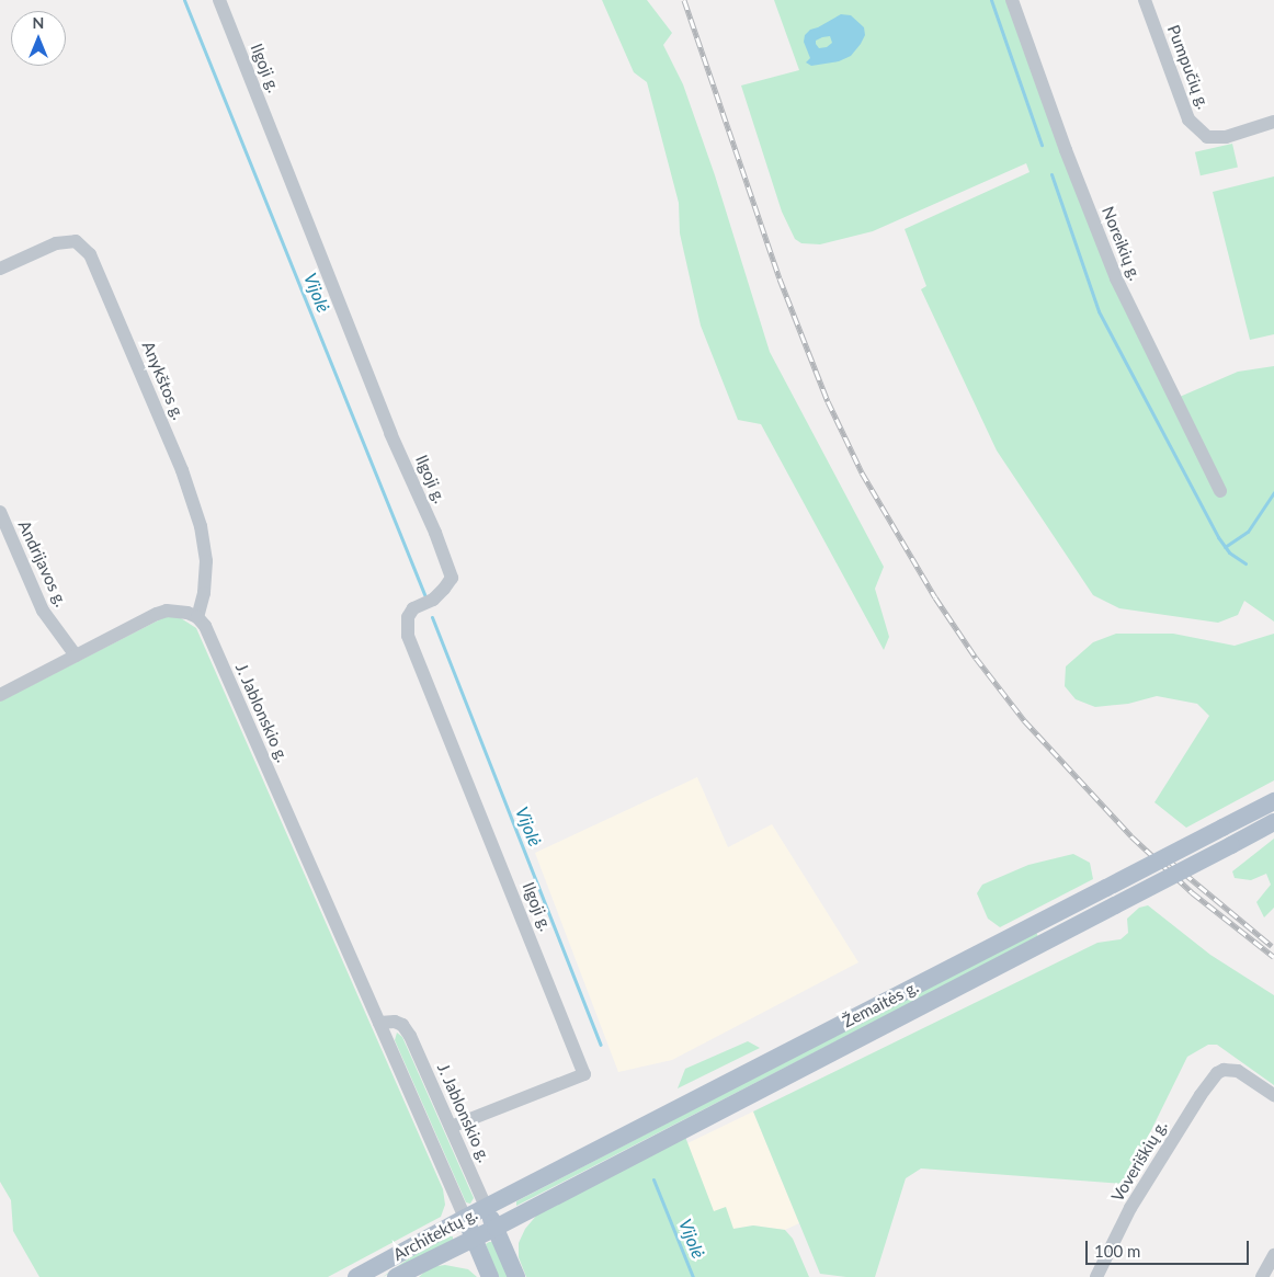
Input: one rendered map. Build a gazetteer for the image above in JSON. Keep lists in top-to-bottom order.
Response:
{
  "streets": {
    "main road": ["Žemaitės g.", "Architektų g."],
    "street": [
      "Pumpučių g.",
      "Ilgoji g.",
      "Noreikių g.",
      "Anykštos g.",
      "Andrijavos g.",
      "J. Jablonskio g.",
      "Voveriškių g."
    ]
  },
  "crossings": [
    ["Ilgoji g.", "J. Jablonskio g."],
    ["Anykštos g.", "J. Jablonskio g."],
    ["J. Jablonskio g.", "Žemaitės g."],
    ["J. Jablonskio g.", "Architektų g."],
    ["Žemaitės g.", "Architektų g."]
  ],
  "water": ["Vijolė"],
  "scale_bar": "100 m",
  "north": "top"
}
